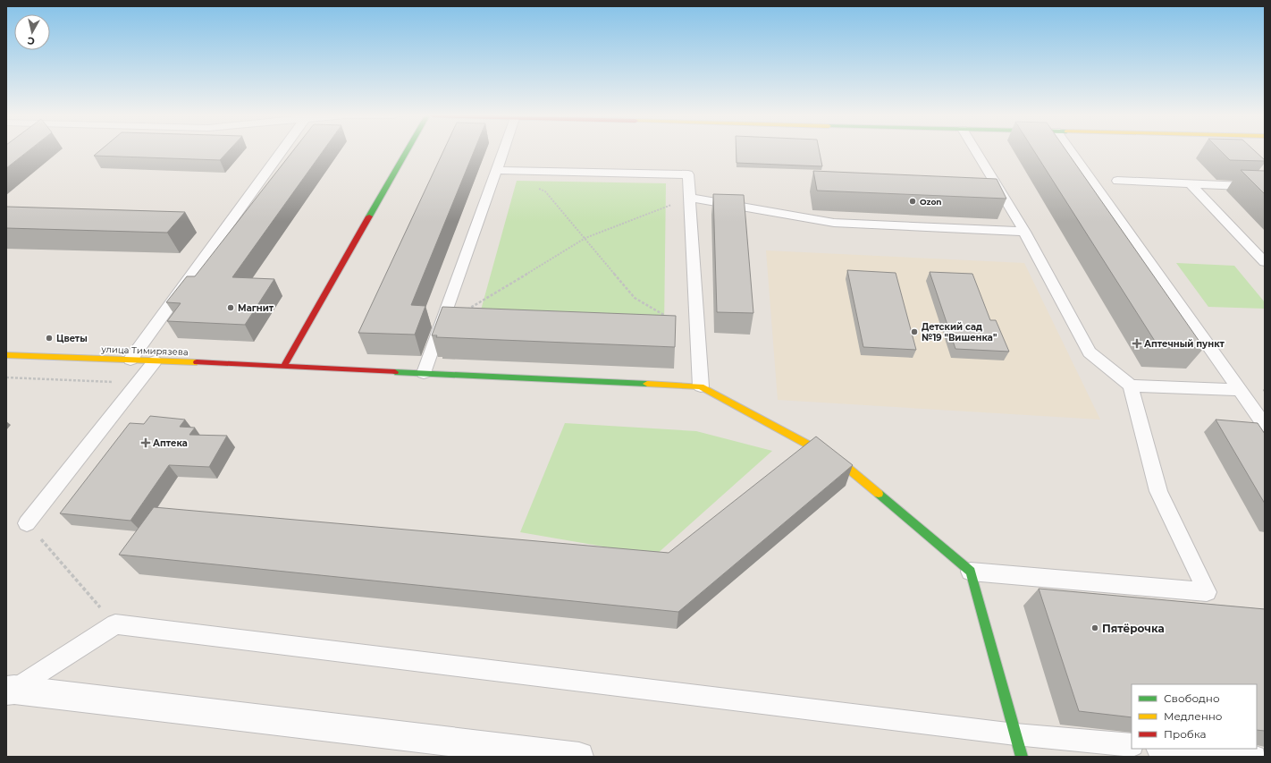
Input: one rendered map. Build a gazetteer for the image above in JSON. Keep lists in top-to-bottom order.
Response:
{
  "streets": {
    "street": ["улица Тимирязева"]
  },
  "places": {
    "other": [
      "Ozon",
      "Магнит",
      "Детский сад №19 \"Вишенка\"",
      "Цветы",
      "Пятёрочка"
    ],
    "health": ["Аптечный пункт", "Аптека"]
  },
  "legend": ["Свободно", "Медленно", "Пробка"],
  "north": "bottom"
}
